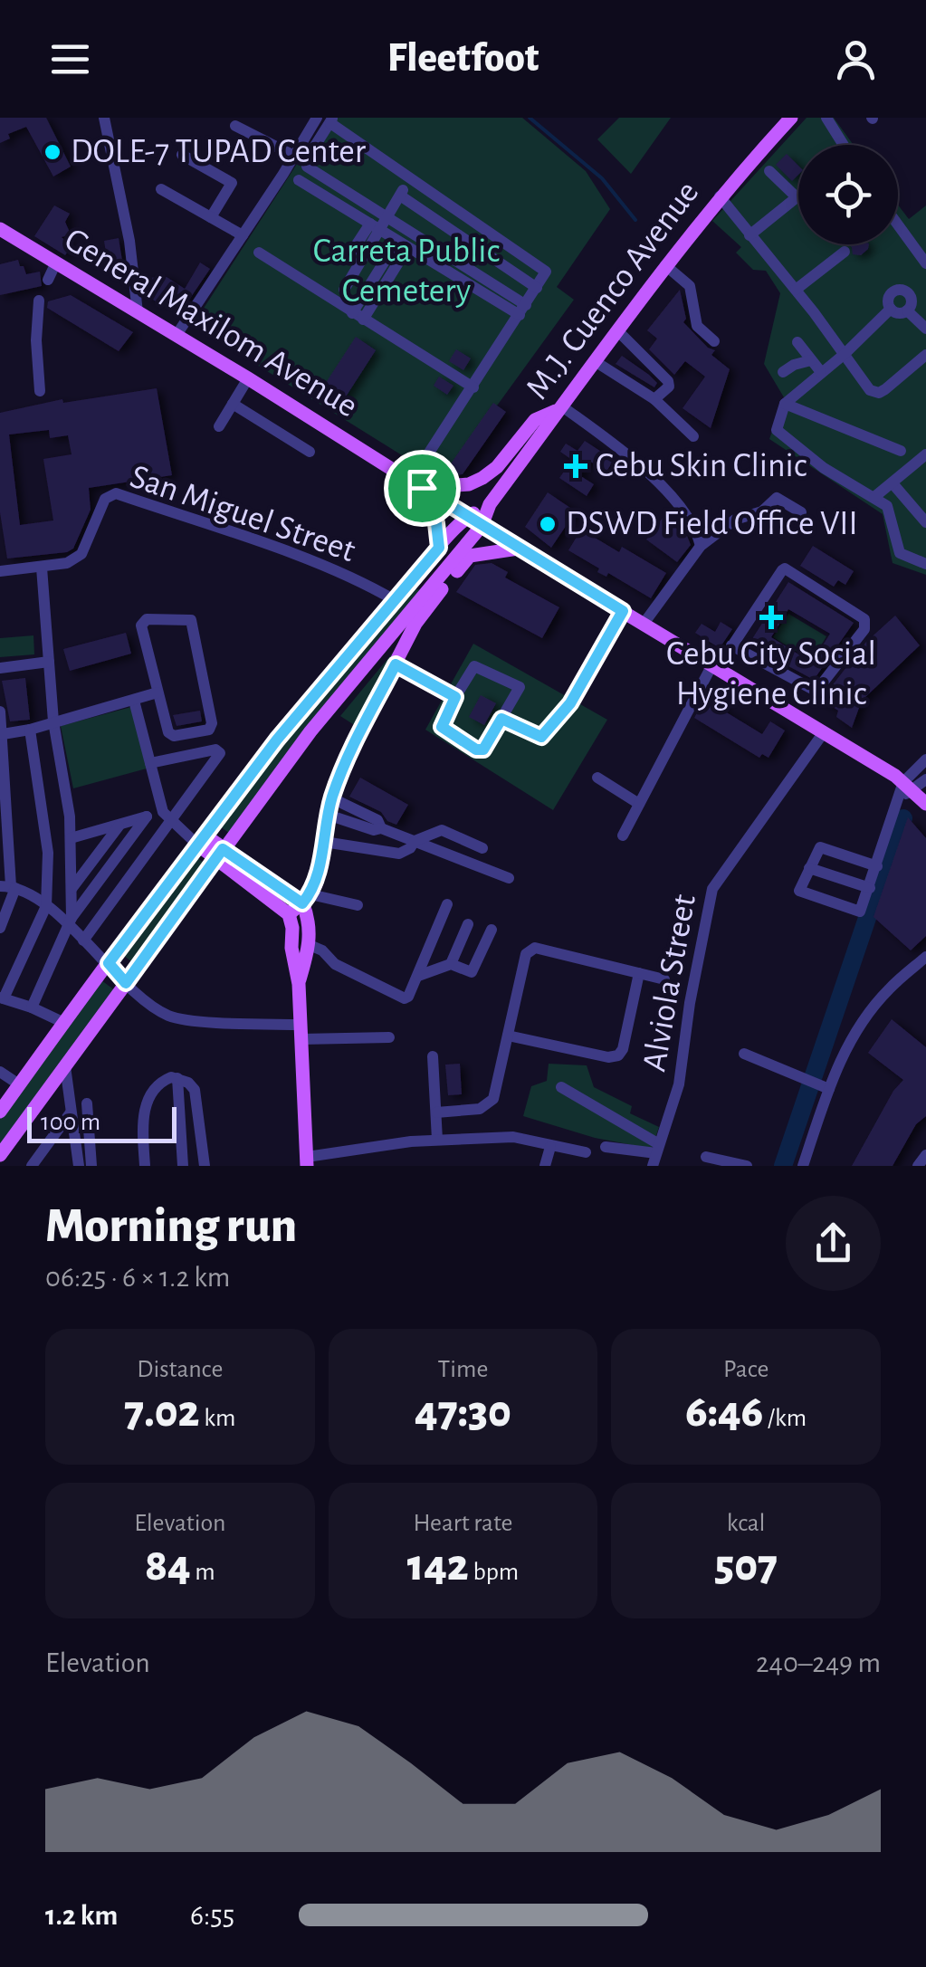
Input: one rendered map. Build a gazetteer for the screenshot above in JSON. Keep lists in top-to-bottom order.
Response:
{
  "streets": {
    "main road": ["M.J. Cuenco Avenue", "General Maxilom Avenue"],
    "street": ["San Miguel Street", "Alviola Street"]
  },
  "crossings": [
    ["M.J. Cuenco Avenue", "General Maxilom Avenue"],
    ["General Maxilom Avenue", "Alviola Street"]
  ],
  "parks": ["Carreta Public Cemetery"],
  "places": {
    "other": ["DOLE-7 TUPAD Center", "DSWD Field Office VII"],
    "health": ["Cebu Skin Clinic", "Cebu City Social Hygiene Clinic"]
  },
  "scale_bar": "100 m",
  "page": {
    "header": "Fleetfoot",
    "scale": "100 m",
    "heading": ["Morning run", "06:25 · 6 × 1.2 km"],
    "stats": [
      ["Distance", "7.02 km"],
      ["Time", "47:30"],
      ["Pace", "6:46 /km"],
      ["Elevation", "84 m"],
      ["Heart rate", "142 bpm"],
      ["kcal", "507"]
    ],
    "chart": ["Elevation", "240–249 m"],
    "list": [
      {
        "name": "1.2 km",
        "note": "6:55"
      }
    ]
  }
}
